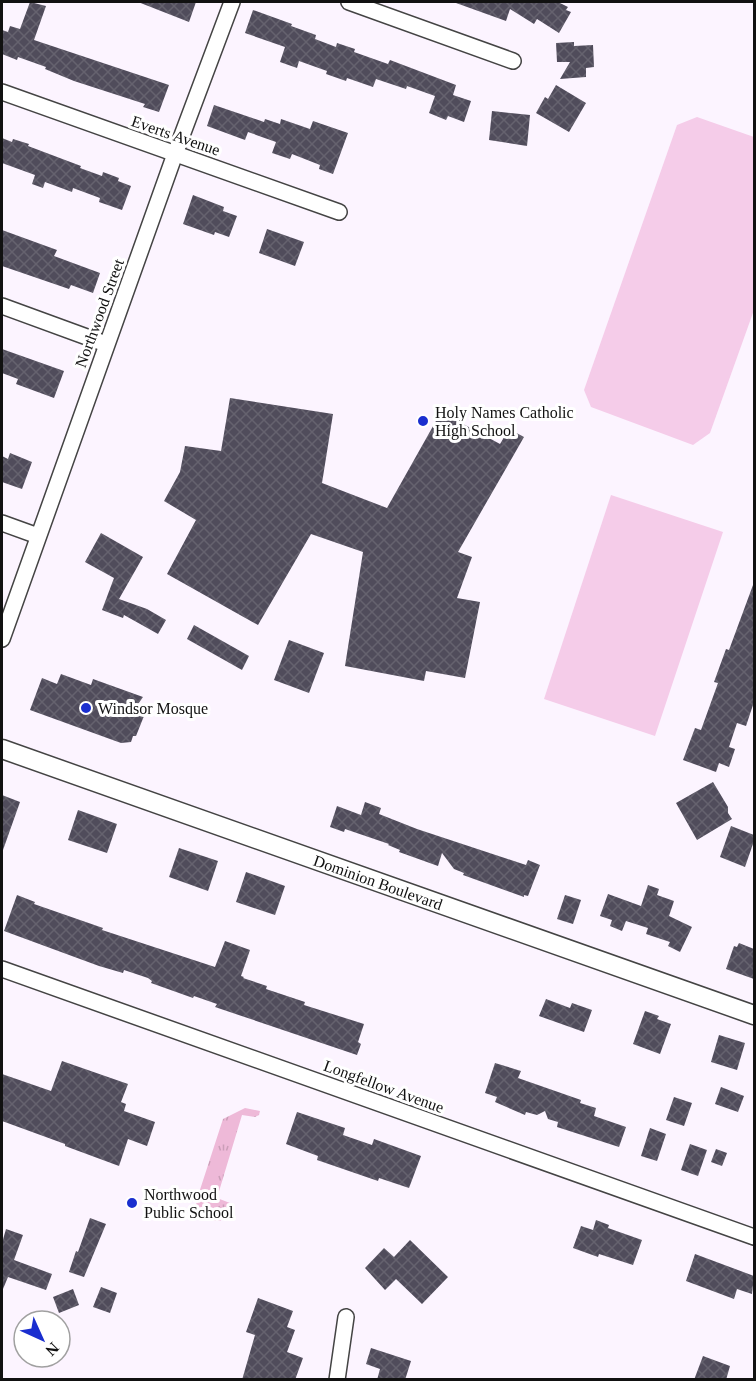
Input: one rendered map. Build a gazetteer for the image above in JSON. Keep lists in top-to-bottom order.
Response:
{
  "streets": {
    "street": [
      "Everts Avenue",
      "Northwood Street",
      "Dominion Boulevard",
      "Longfellow Avenue"
    ]
  },
  "crossings": [
    ["Everts Avenue", "Northwood Street"]
  ],
  "places": ["Holy Names Catholic High School", "Windsor Mosque", "Northwood Public School"],
  "north": "bottom right"
}
